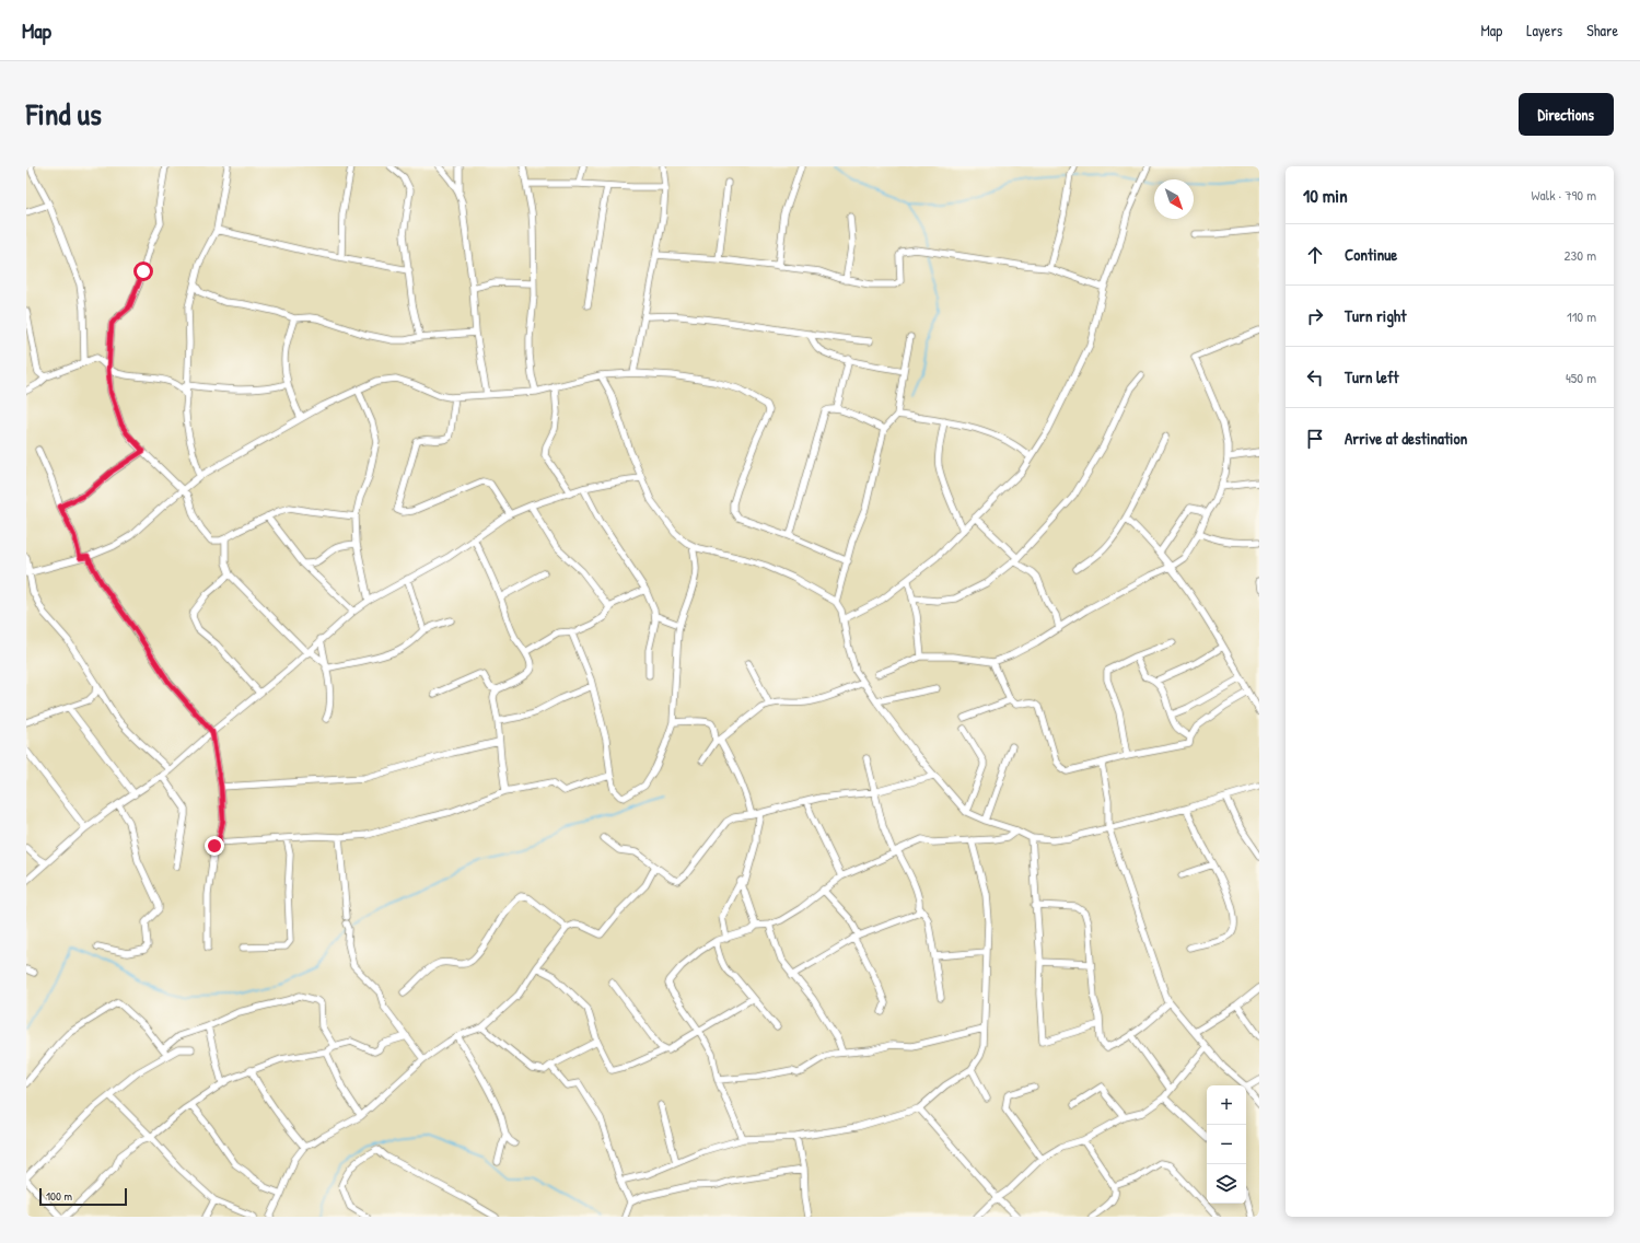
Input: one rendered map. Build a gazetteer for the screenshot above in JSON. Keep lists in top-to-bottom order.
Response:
{
  "scale_bar": "100 m",
  "north": "bottom right",
  "page": {
    "header": "Map",
    "nav": ["Map", "Layers", "Share"],
    "title": "Find us",
    "buttons": "Directions",
    "heading": ["10 min", "Walk · 790 m"],
    "list": [
      ["Continue", "230 m"],
      ["Turn right", "110 m"],
      ["Turn left", "450 m"],
      "Arrive at destination"
    ],
    "map_buttons": ["+", "−"],
    "scale": "100 m"
  }
}
